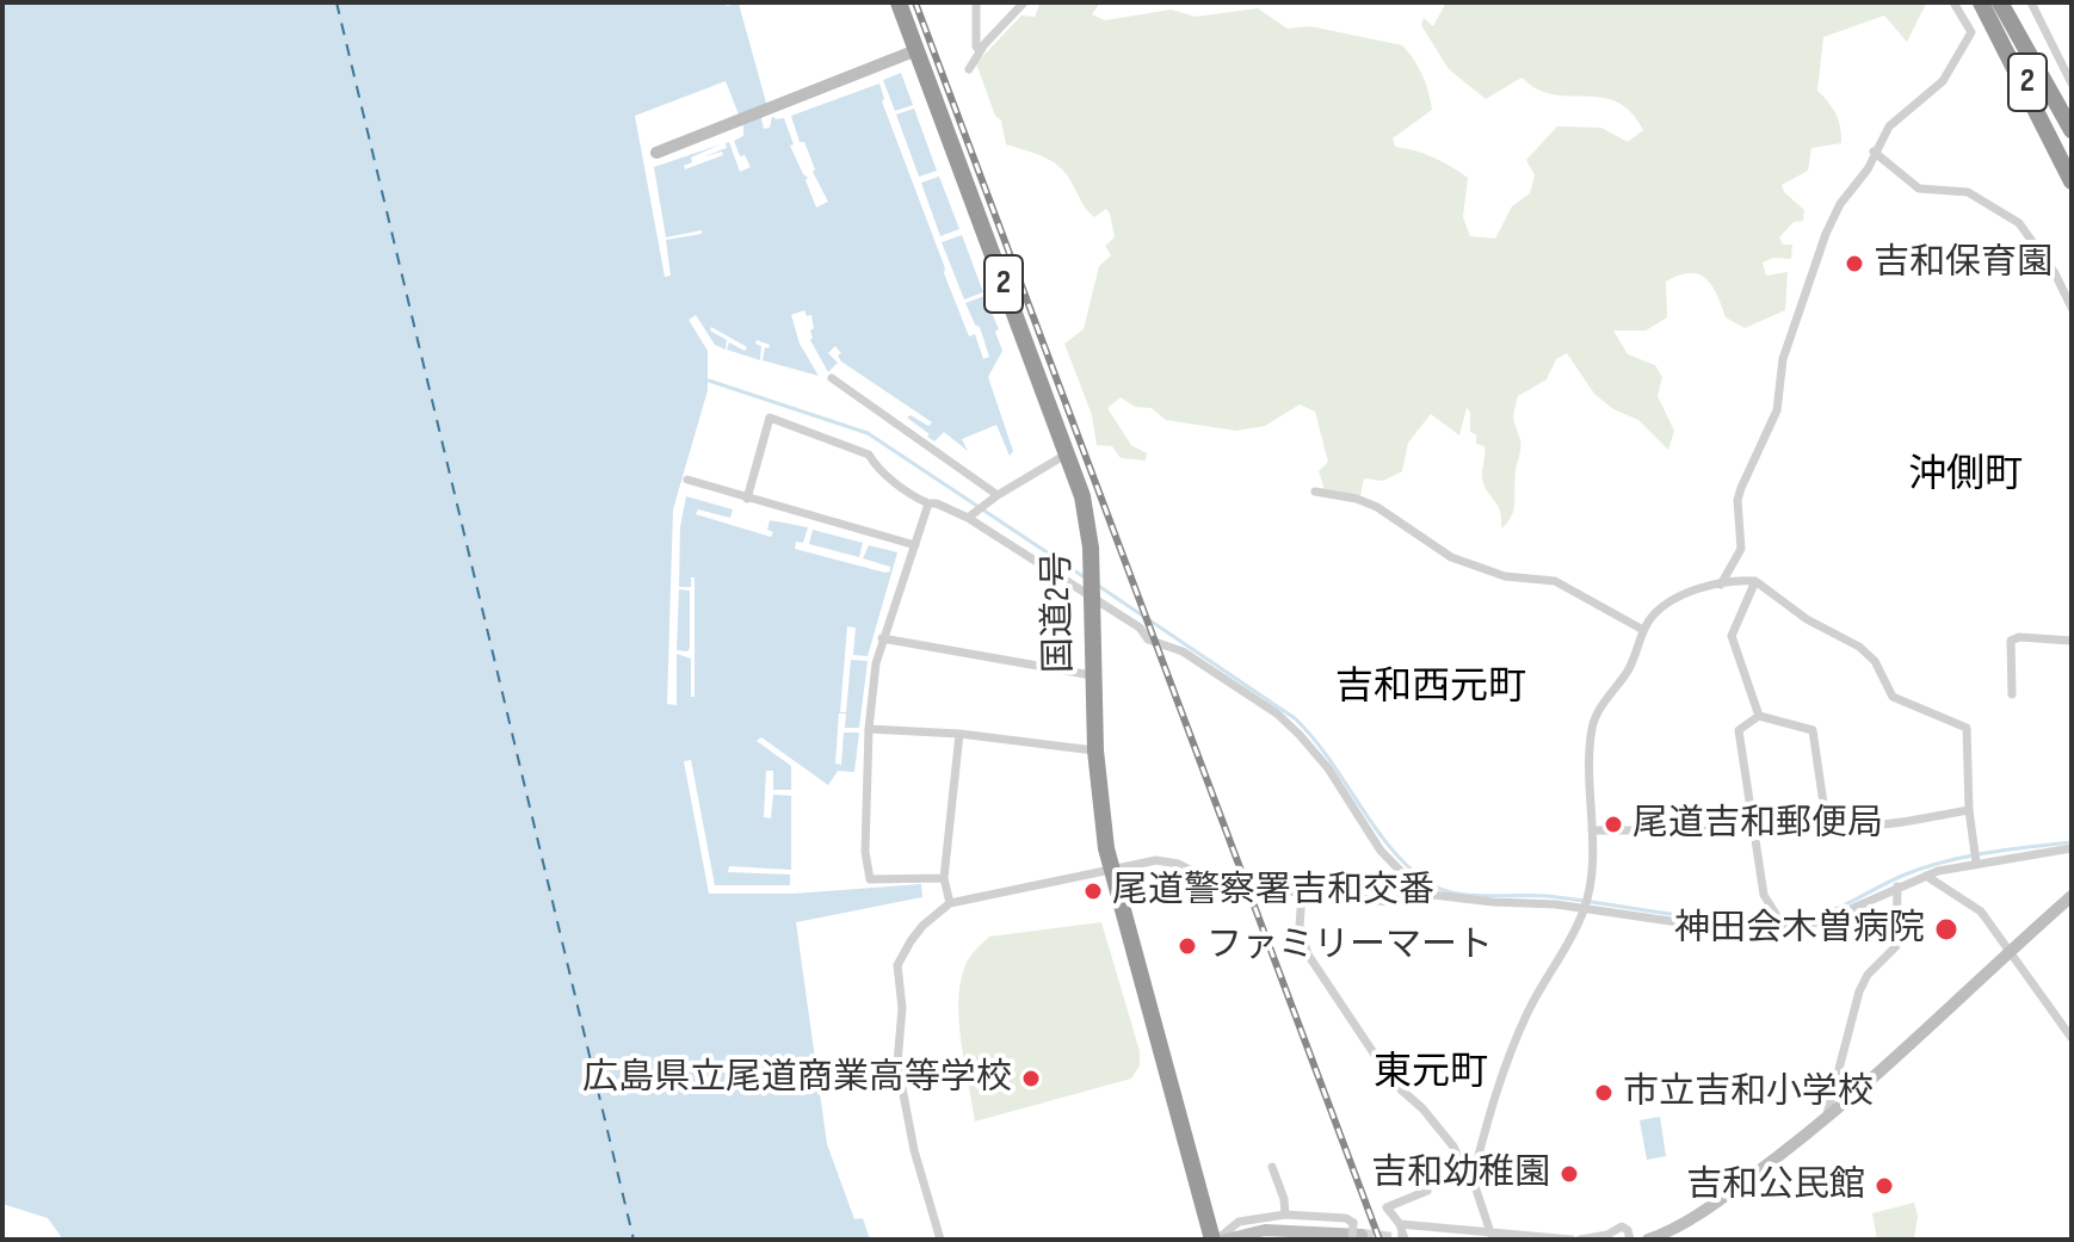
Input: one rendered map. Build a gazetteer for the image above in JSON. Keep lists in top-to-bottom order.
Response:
{
  "streets": {
    "highway": ["2", "国道2号"]
  },
  "districts": ["沖側町", "吉和西元町", "東元町"],
  "places": [
    "吉和保育園",
    "尾道吉和郵便局",
    "尾道警察署吉和交番",
    "神田会木曽病院",
    "ファミリーマート",
    "広島県立尾道商業高等学校",
    "市立吉和小学校",
    "吉和幼稚園",
    "吉和公民館"
  ]
}
